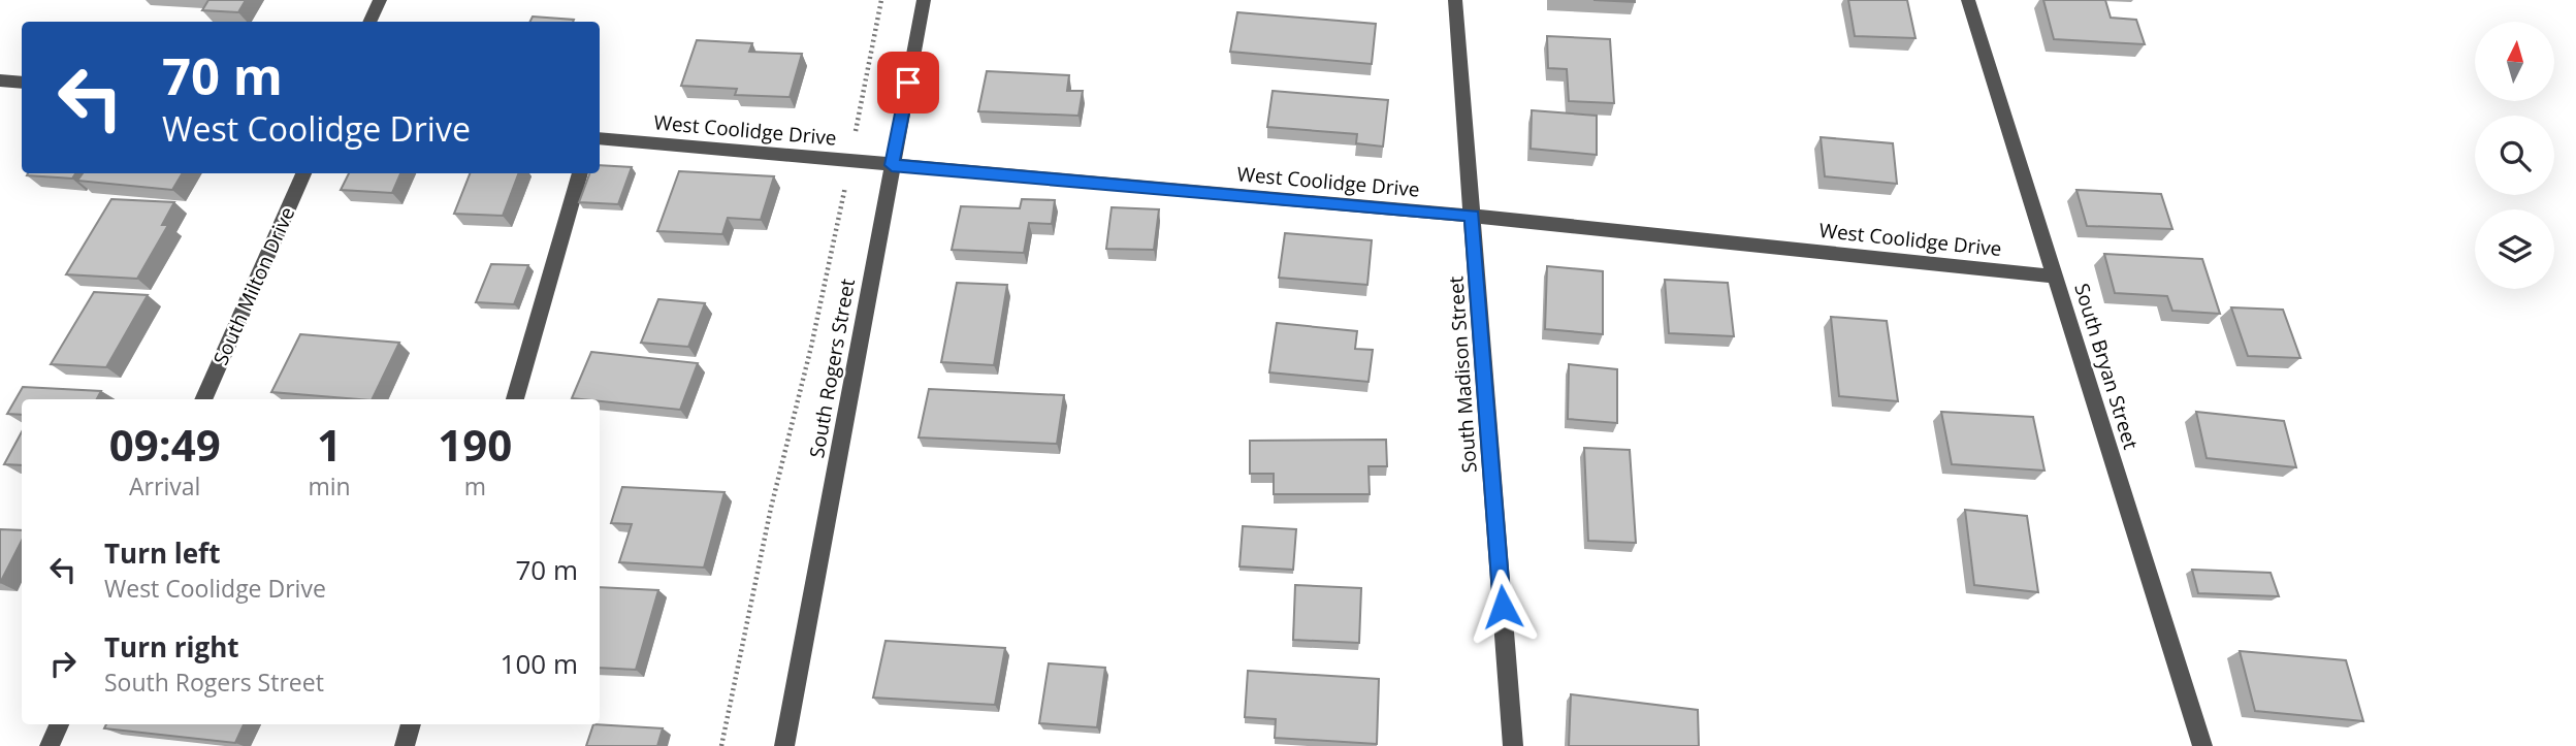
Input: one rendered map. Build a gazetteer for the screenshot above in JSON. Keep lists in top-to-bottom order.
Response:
{
  "streets": {
    "street": [
      "West Coolidge Drive",
      "South Milton Drive",
      "South Bryan Street",
      "South Rogers Street",
      "South Madison Street"
    ]
  },
  "crossings": [
    ["West Coolidge Drive", "South Bryan Street"],
    ["West Coolidge Drive", "South Rogers Street"],
    ["West Coolidge Drive", "South Madison Street"]
  ],
  "north": "top",
  "page": {
    "turn": ["70 m", "West Coolidge Drive"],
    "eta": [
      "09:49",
      "Arrival",
      "1",
      "min",
      "190",
      "m"
    ],
    "list": [
      {
        "name": "Turn left",
        "note": "West Coolidge Drive",
        "value": "70 m"
      },
      {
        "name": "Turn right",
        "note": "South Rogers Street",
        "value": "100 m"
      }
    ]
  }
}
